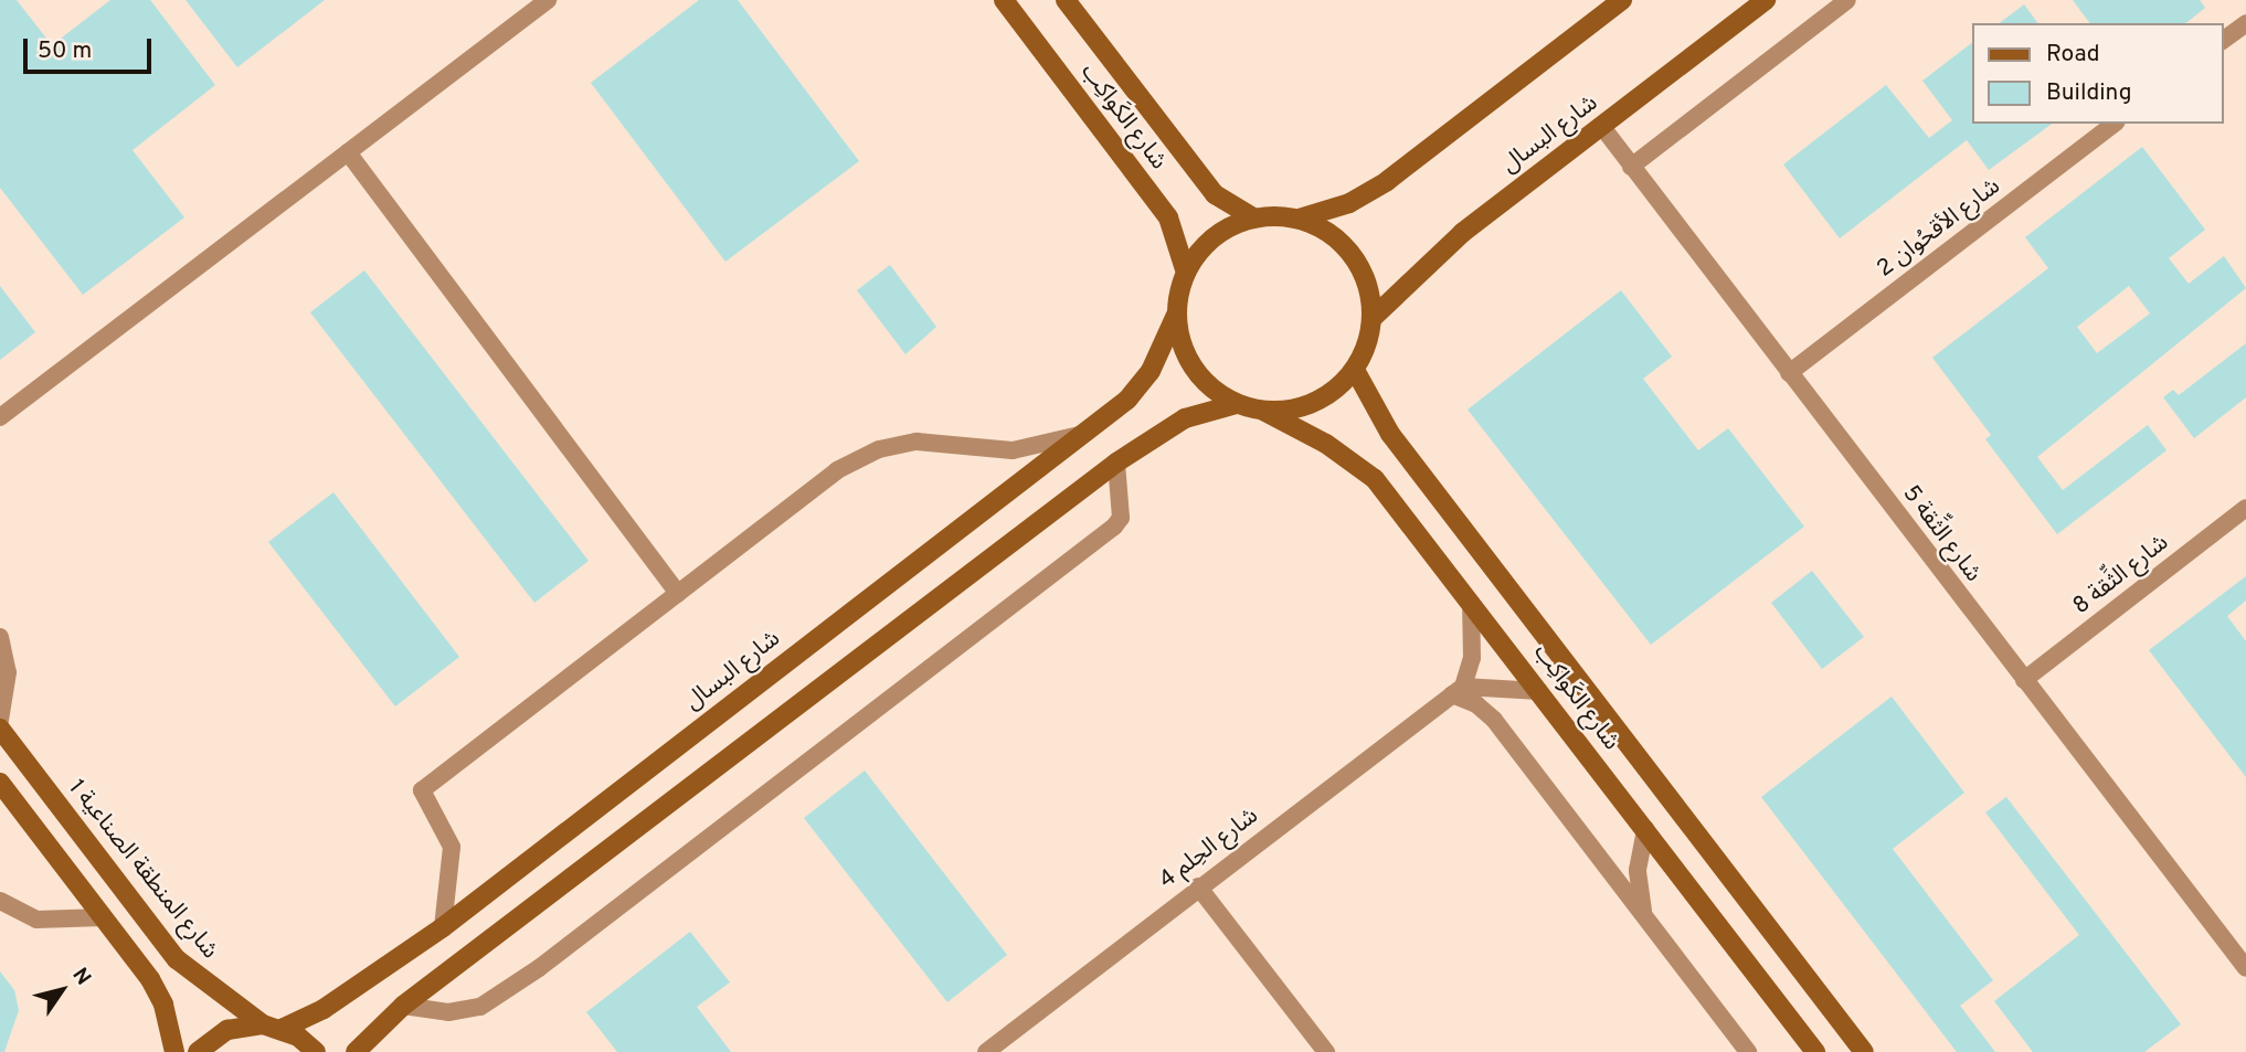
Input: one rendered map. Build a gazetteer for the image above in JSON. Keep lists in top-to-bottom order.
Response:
{
  "streets": {
    "street": [
      "شارع الكَواكِب",
      "شارع البسال",
      "شارع الأقحُوان 2",
      "شارع الثِّقة 5",
      "شارع الثِّقة 8",
      "شارع الحِلم 4",
      "شارع المنطقة الصناعية 1"
    ]
  },
  "crossings": [
    ["شارع الكَواكِب", "شارع البسال"],
    ["شارع البسال", "شارع الثِّقة 5"],
    ["شارع البسال", "شارع المنطقة الصناعية 1"],
    ["شارع الأقحُوان 2", "شارع الثِّقة 5"],
    ["شارع الثِّقة 5", "شارع الثِّقة 8"]
  ],
  "legend": ["Road", "Building"],
  "scale_bar": "50 m",
  "north": "top right"
}
